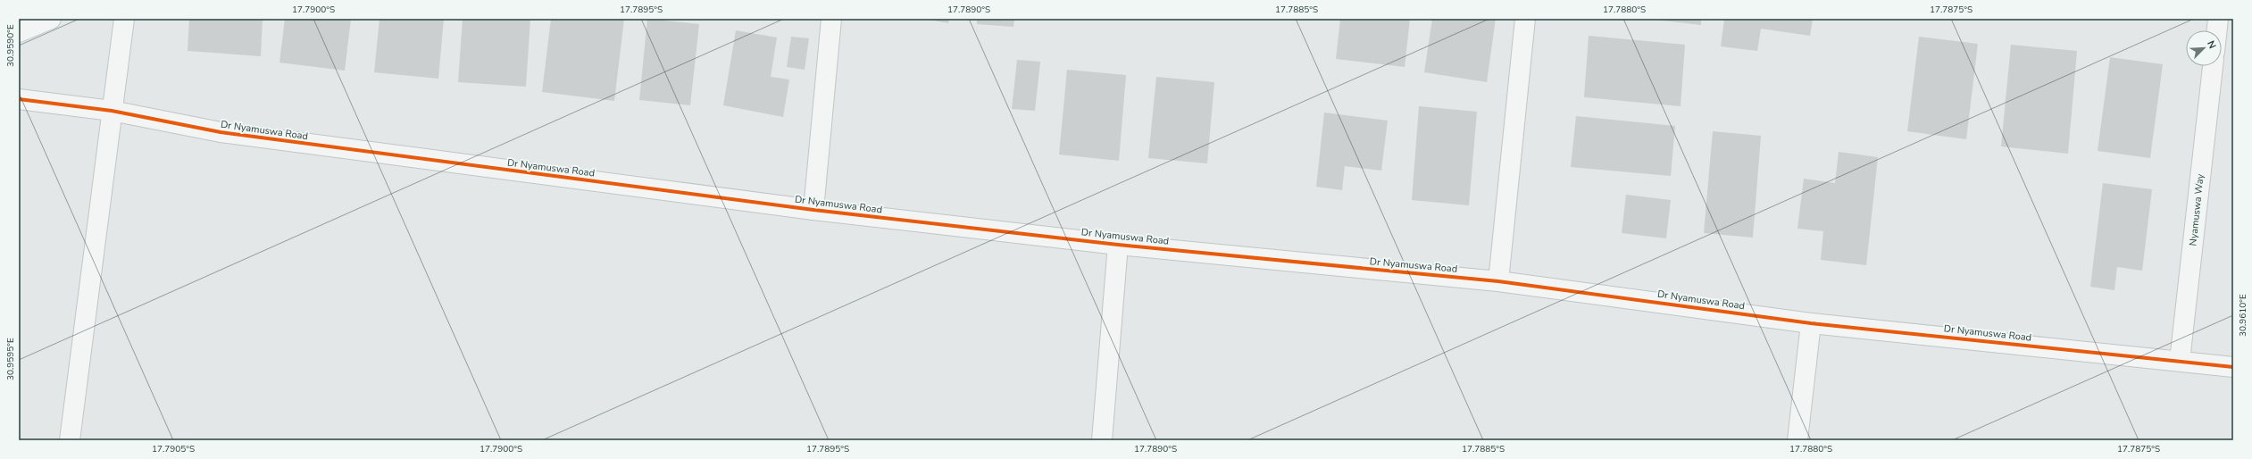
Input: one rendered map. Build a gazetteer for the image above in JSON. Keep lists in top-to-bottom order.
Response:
{
  "streets": {
    "street": ["Dr Nyamuswa Road", "Nyamuswa Way"]
  },
  "crossings": [
    ["Dr Nyamuswa Road", "Nyamuswa Way"]
  ],
  "north": "top right",
  "coordinates": [
    "17.7900°S",
    "17.7895°S",
    "17.7890°S",
    "17.7885°S",
    "17.7880°S",
    "17.7875°S",
    "30.9590°E",
    "30.9610°E",
    "30.9595°E",
    "17.7905°S"
  ]
}
